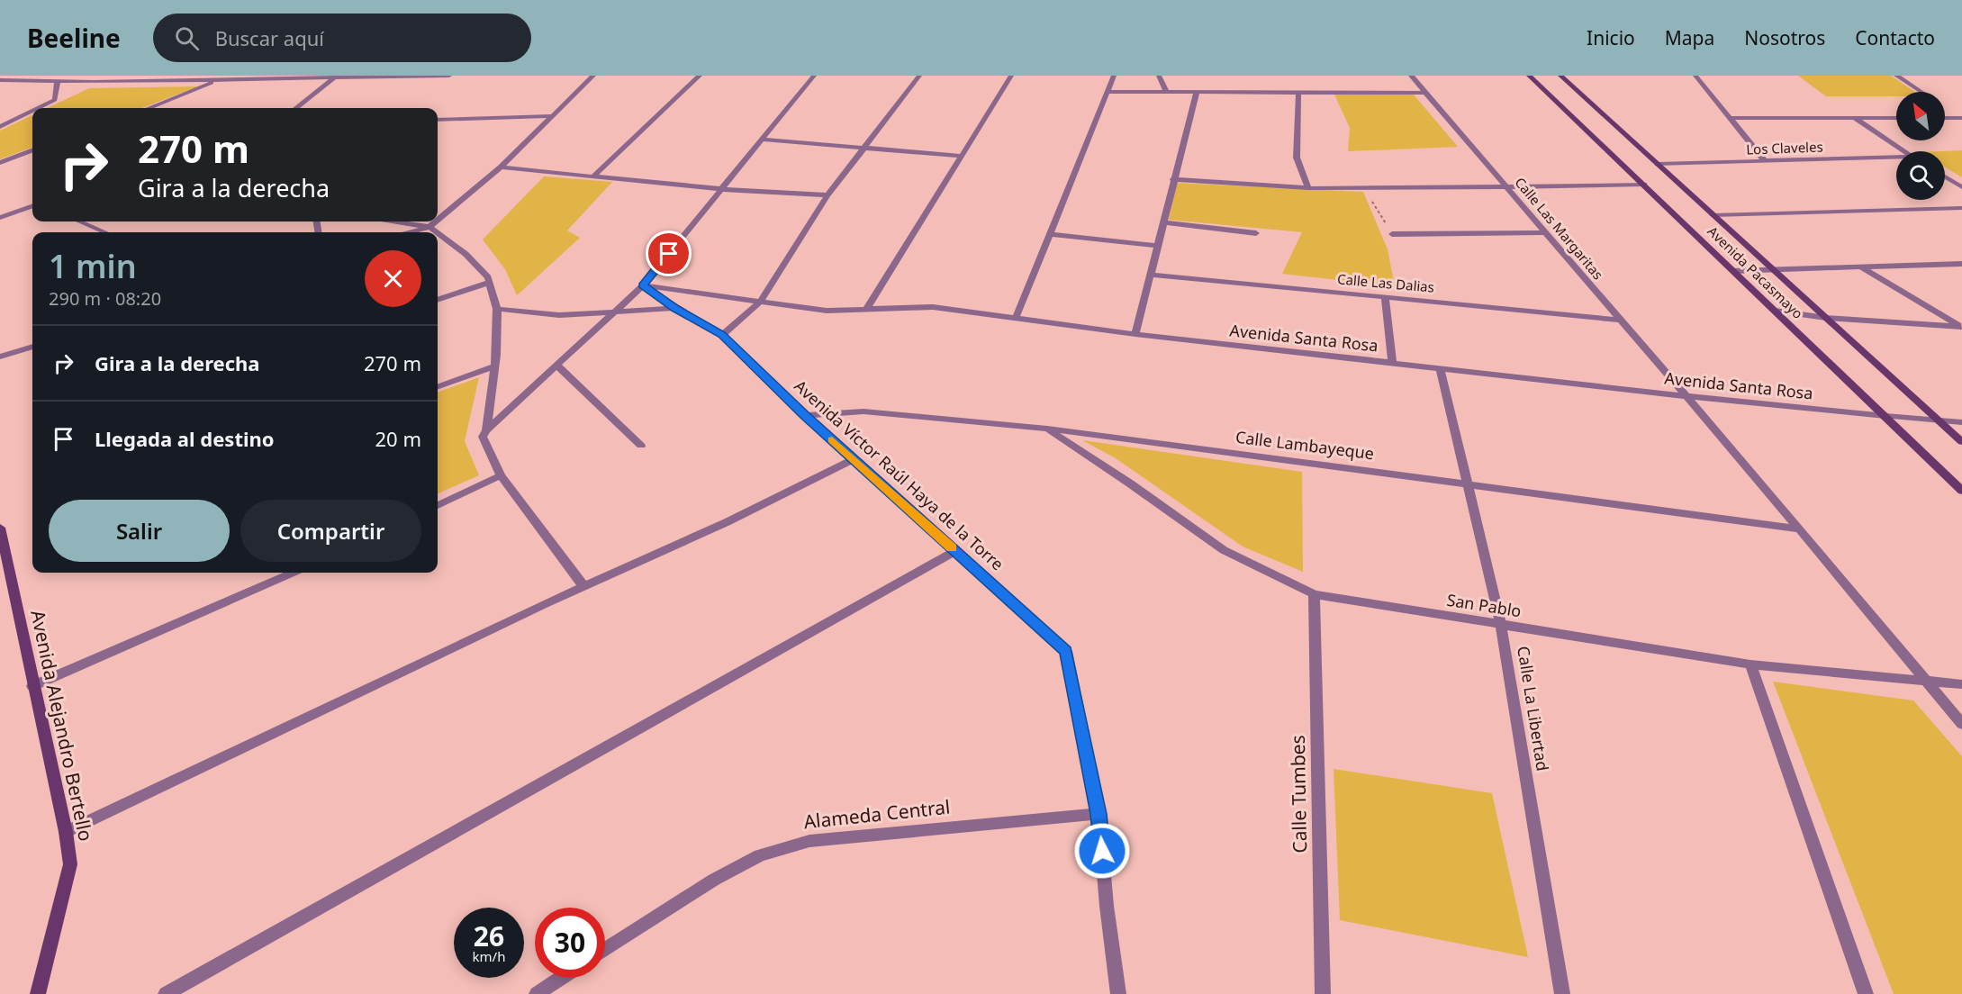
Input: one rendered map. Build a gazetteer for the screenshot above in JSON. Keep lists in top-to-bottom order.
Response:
{
  "streets": {
    "main road": ["Avenida Pacasmayo", "Avenida Alejandro Bertello"],
    "street": [
      "Los Claveles",
      "Calle Las Margaritas",
      "Calle Las Dalias",
      "Avenida Santa Rosa",
      "Calle Lambayeque",
      "Avenida Víctor Raúl Haya de la Torre",
      "San Pablo",
      "Calle La Libertad",
      "Calle Tumbes",
      "Alameda Central"
    ]
  },
  "crossings": [
    ["Los Claveles", "Avenida Pacasmayo"],
    ["Calle Las Margaritas", "Calle Las Dalias"],
    ["Calle Las Margaritas", "Avenida Santa Rosa"],
    ["Calle Las Margaritas", "Calle Lambayeque"],
    ["Calle Las Margaritas", "San Pablo"],
    ["Avenida Pacasmayo", "Avenida Santa Rosa"],
    ["Avenida Santa Rosa", "Avenida Víctor Raúl Haya de la Torre"],
    ["Avenida Santa Rosa", "Calle La Libertad"],
    ["Calle Lambayeque", "Avenida Víctor Raúl Haya de la Torre"],
    ["Calle Lambayeque", "San Pablo"],
    ["Calle Lambayeque", "Calle La Libertad"],
    ["Avenida Víctor Raúl Haya de la Torre", "Alameda Central"],
    ["San Pablo", "Calle La Libertad"],
    ["San Pablo", "Calle Tumbes"]
  ],
  "north": "top left",
  "page": {
    "header": "Beeline",
    "search": "Buscar aquí",
    "nav": [
      "Inicio",
      "Mapa",
      "Nosotros",
      "Contacto"
    ],
    "turn": ["270 m", "Gira a la derecha"],
    "heading": ["1 min", "290 m · 08:20"],
    "list": [
      {
        "name": "Gira a la derecha",
        "value": "270 m"
      },
      {
        "name": "Llegada al destino",
        "value": "20 m"
      }
    ],
    "buttons": ["Salir", "Compartir"],
    "speed": "26 km/h",
    "limit": "30"
  }
}
